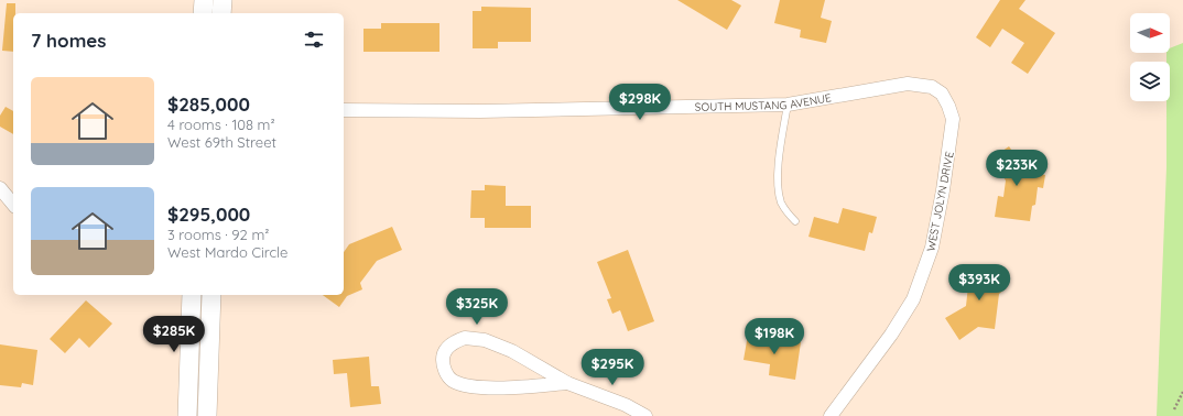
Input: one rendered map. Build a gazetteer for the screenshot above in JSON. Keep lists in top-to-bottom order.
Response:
{
  "streets": {
    "street": ["SOUTH MUSTANG AVENUE", "WEST JOLYN DRIVE"]
  },
  "crossings": [
    ["SOUTH MUSTANG AVENUE", "WEST JOLYN DRIVE"]
  ],
  "north": "right",
  "page": {
    "heading": "7 homes",
    "list": [
      {
        "name": "$285,000",
        "note": "4 rooms · 108 m² · West 69th Street"
      },
      {
        "name": "$295,000",
        "note": "3 rooms · 92 m² · West Mardo Circle"
      }
    ],
    "price": [
      "$298K",
      "$233K",
      "$393K",
      "$325K",
      "$285K",
      "$198K",
      "$295K"
    ]
  }
}
